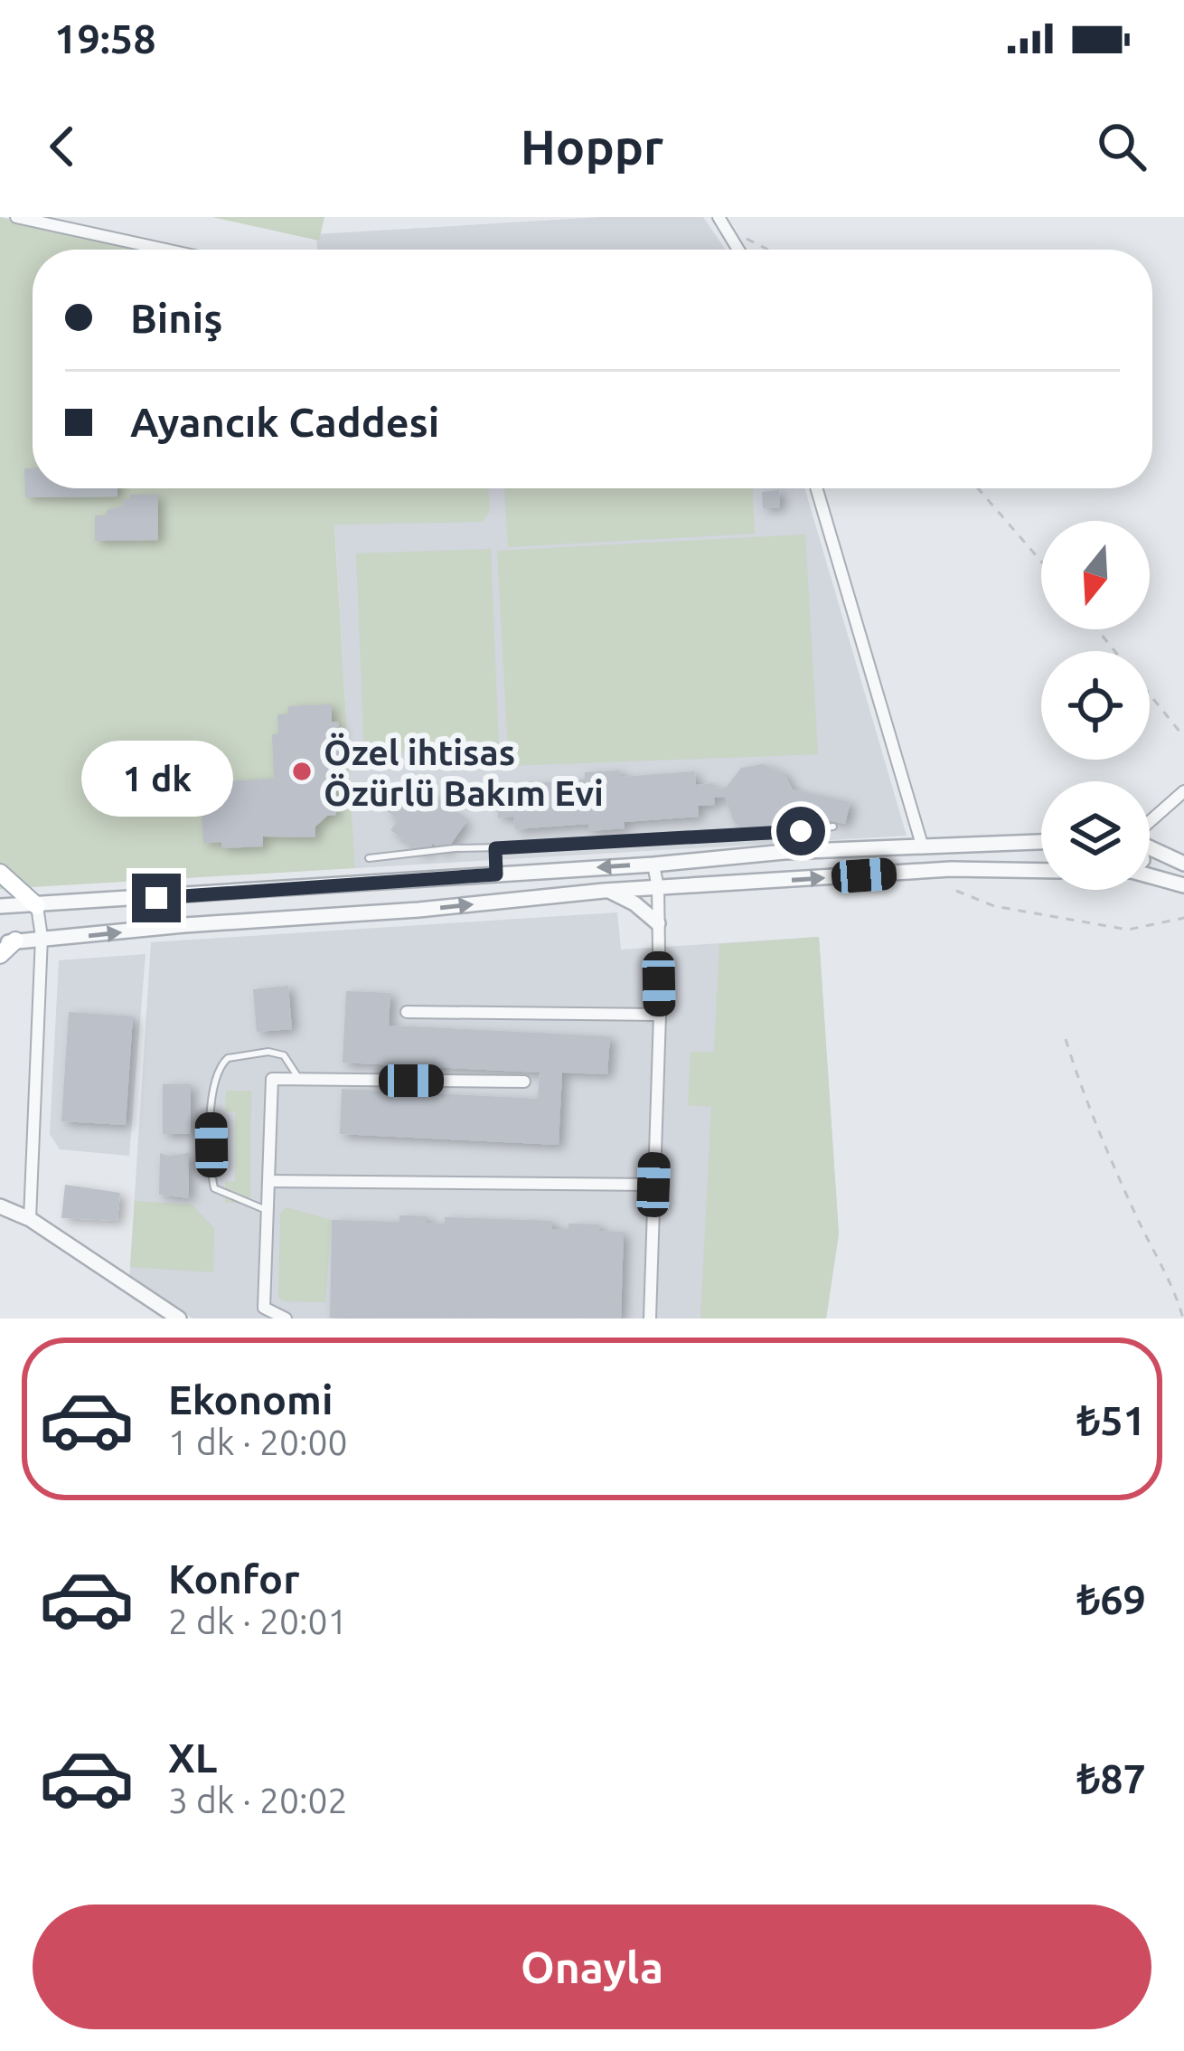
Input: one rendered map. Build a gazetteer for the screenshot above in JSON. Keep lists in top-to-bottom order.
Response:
{
  "places": ["Özel ihtisas Özürlü Bakım Evi"],
  "north": "bottom",
  "page": {
    "status": "19:58",
    "header": "Hoppr",
    "banner": ["Biniş", "Ayancık Caddesi"],
    "bubble": "1 dk",
    "list": [
      {
        "name": "Ekonomi",
        "note": "1 dk · 20:00",
        "value": "₺51"
      },
      {
        "name": "Konfor",
        "note": "2 dk · 20:01",
        "value": "₺69"
      },
      {
        "name": "XL",
        "note": "3 dk · 20:02",
        "value": "₺87"
      }
    ],
    "buttons": "Onayla"
  }
}
